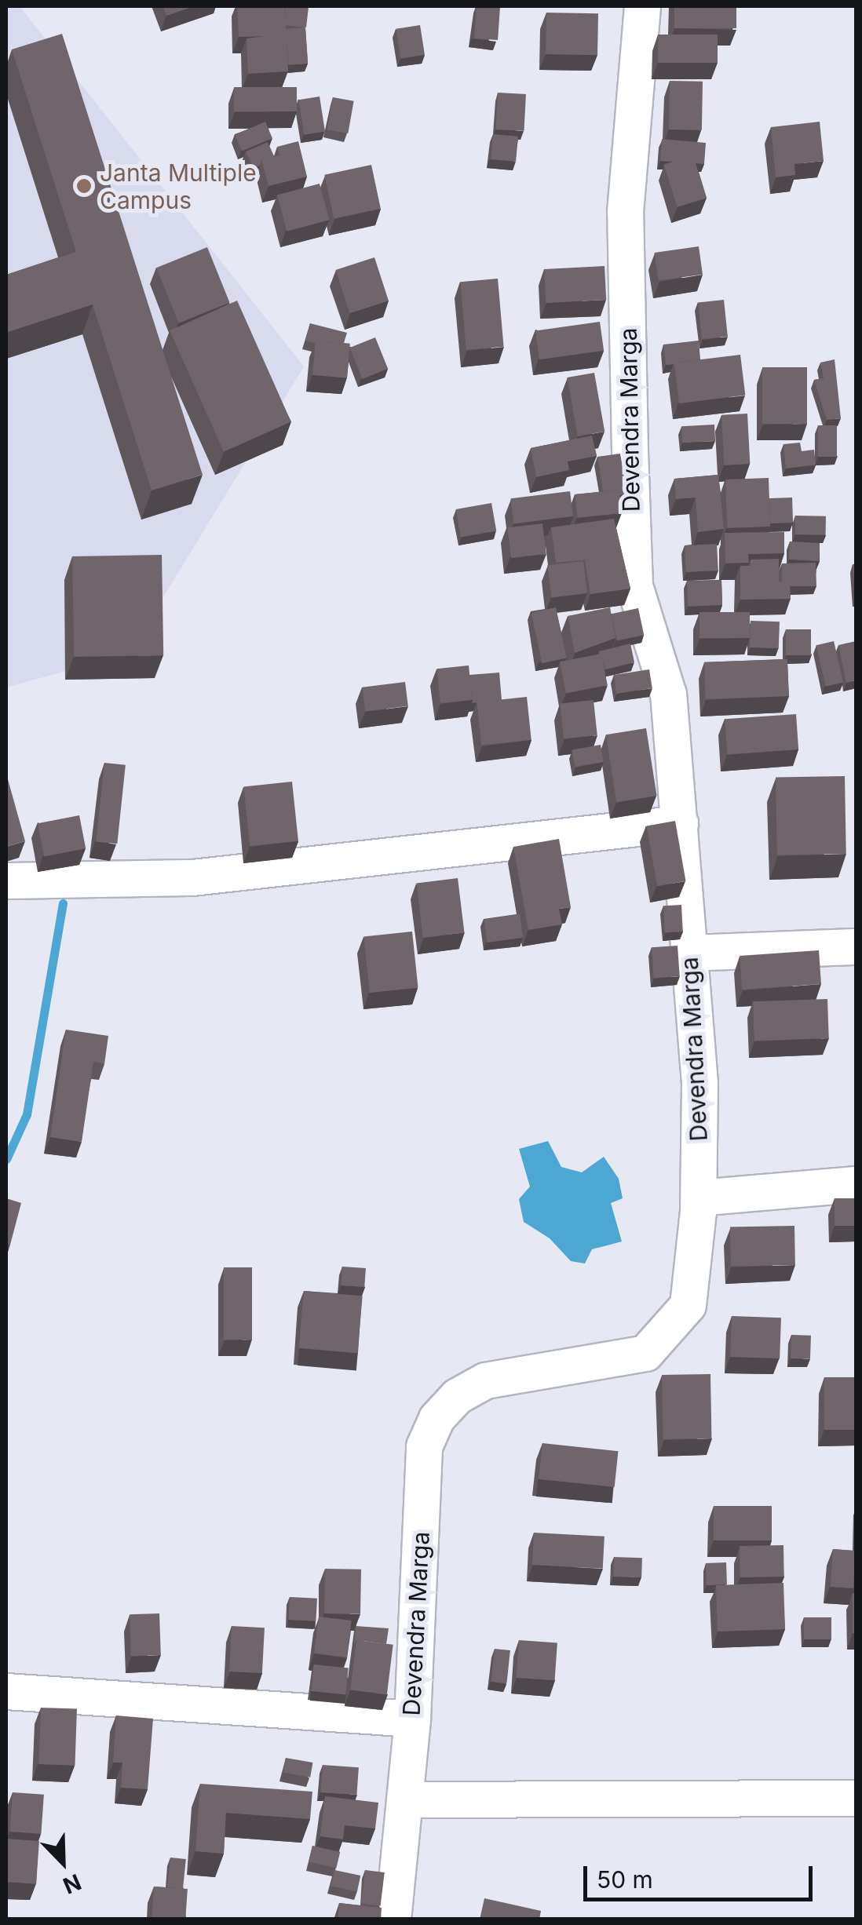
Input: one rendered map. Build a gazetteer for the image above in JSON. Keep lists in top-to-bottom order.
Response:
{
  "streets": {
    "street": ["Devendra Marga"]
  },
  "places": ["Janta Multiple Campus"],
  "scale_bar": "50 m",
  "north": "bottom right"
}
